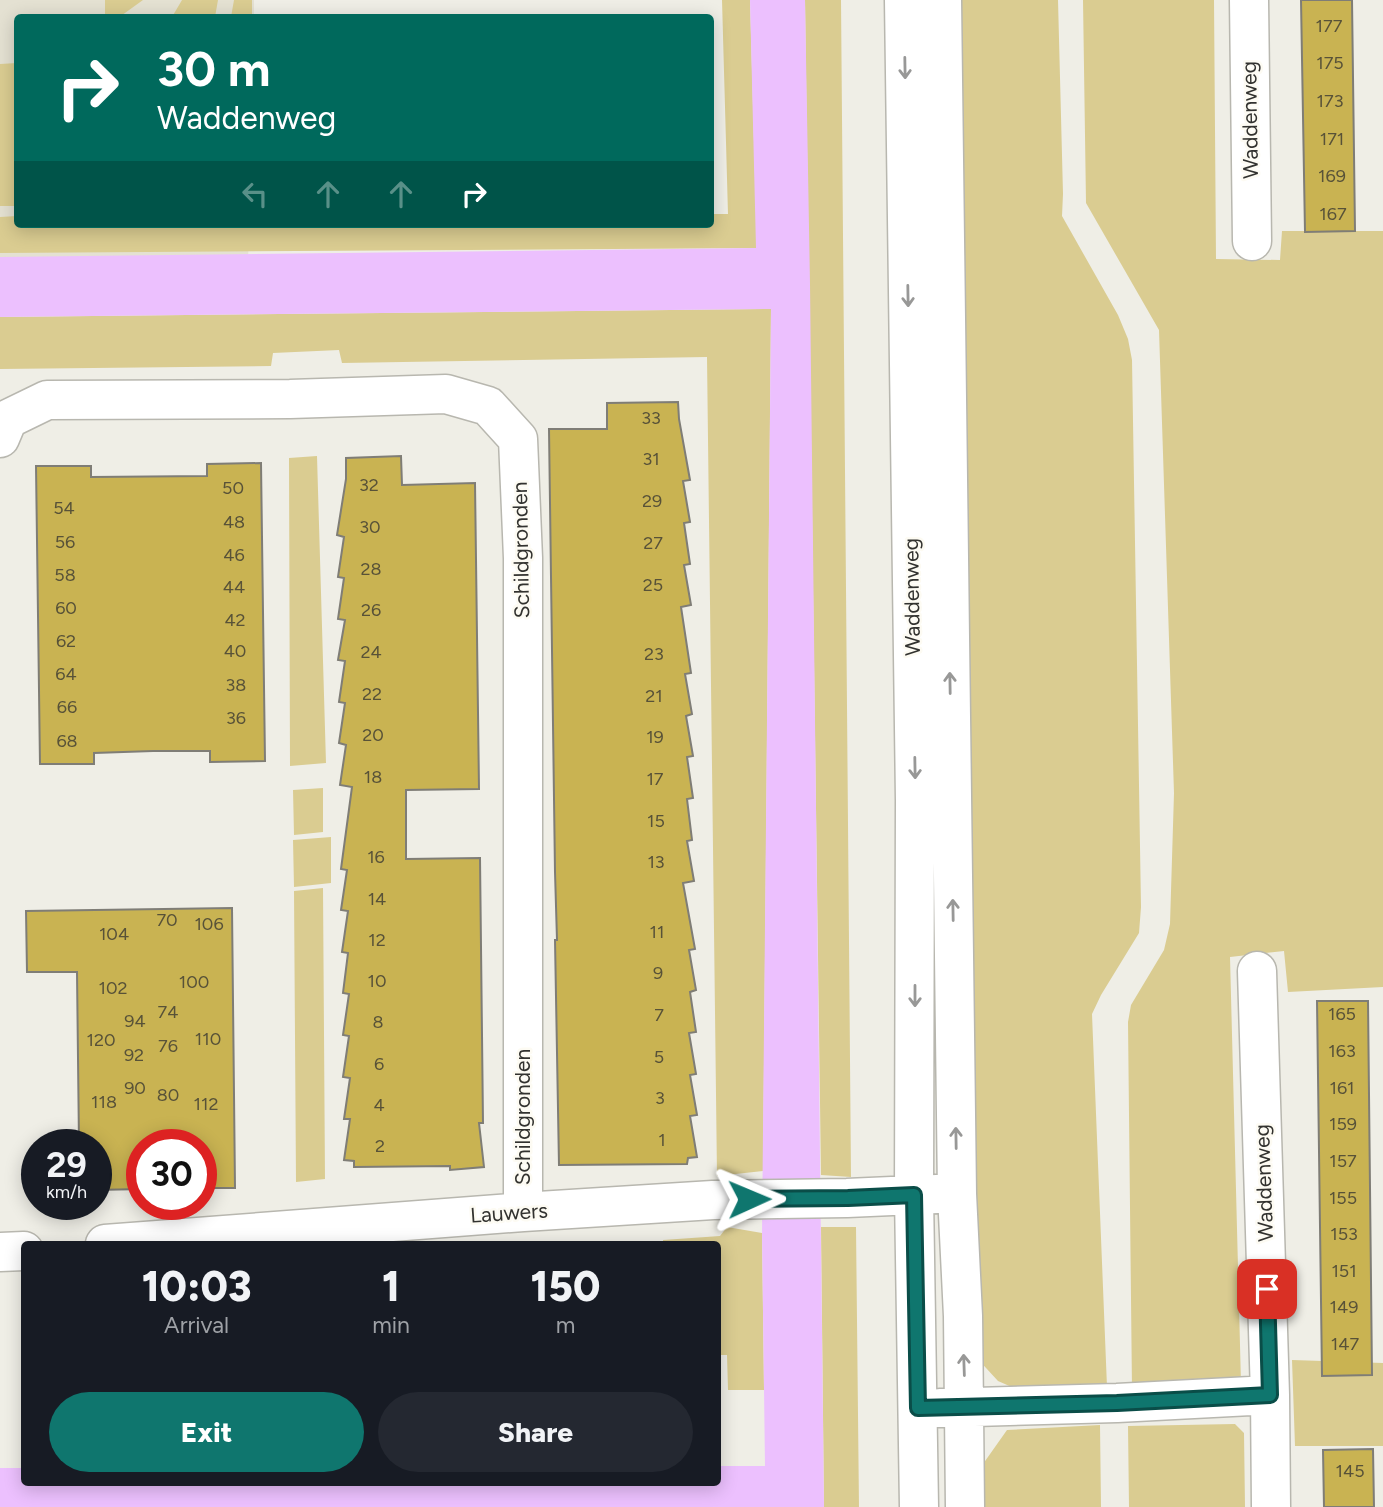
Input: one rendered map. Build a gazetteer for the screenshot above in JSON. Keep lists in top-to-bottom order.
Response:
{
  "streets": {
    "street": ["Waddenweg", "Schildgronden", "Lauwers"]
  },
  "crossings": [
    ["Waddenweg", "Lauwers"],
    ["Schildgronden", "Lauwers"]
  ],
  "house_numbers": [
    "177",
    "175",
    "173",
    "171",
    "169",
    "167",
    "33",
    "31",
    "32",
    "50",
    "29",
    "54",
    "48",
    "30",
    "56",
    "27",
    "46",
    "28",
    "58",
    "25",
    "44",
    "60",
    "26",
    "42",
    "62",
    "40",
    "24",
    "23",
    "64",
    "38",
    "22",
    "21",
    "66",
    "36",
    "20",
    "19",
    "68",
    "18",
    "17",
    "15",
    "16",
    "13",
    "14",
    "70",
    "106",
    "11",
    "104",
    "12",
    "9",
    "10",
    "100",
    "102",
    "74",
    "165",
    "7",
    "94",
    "8",
    "110",
    "120",
    "76",
    "163",
    "92",
    "5",
    "6",
    "90",
    "161",
    "80",
    "3",
    "118",
    "112",
    "4",
    "159",
    "1",
    "2",
    "157",
    "155",
    "153",
    "151",
    "149",
    "147",
    "145"
  ],
  "page": {
    "turn": ["30 m", "Waddenweg"],
    "speed": "29 km/h",
    "limit": "30",
    "eta": [
      "10:03",
      "Arrival",
      "1",
      "min",
      "150",
      "m"
    ],
    "buttons": ["Exit", "Share"]
  }
}
